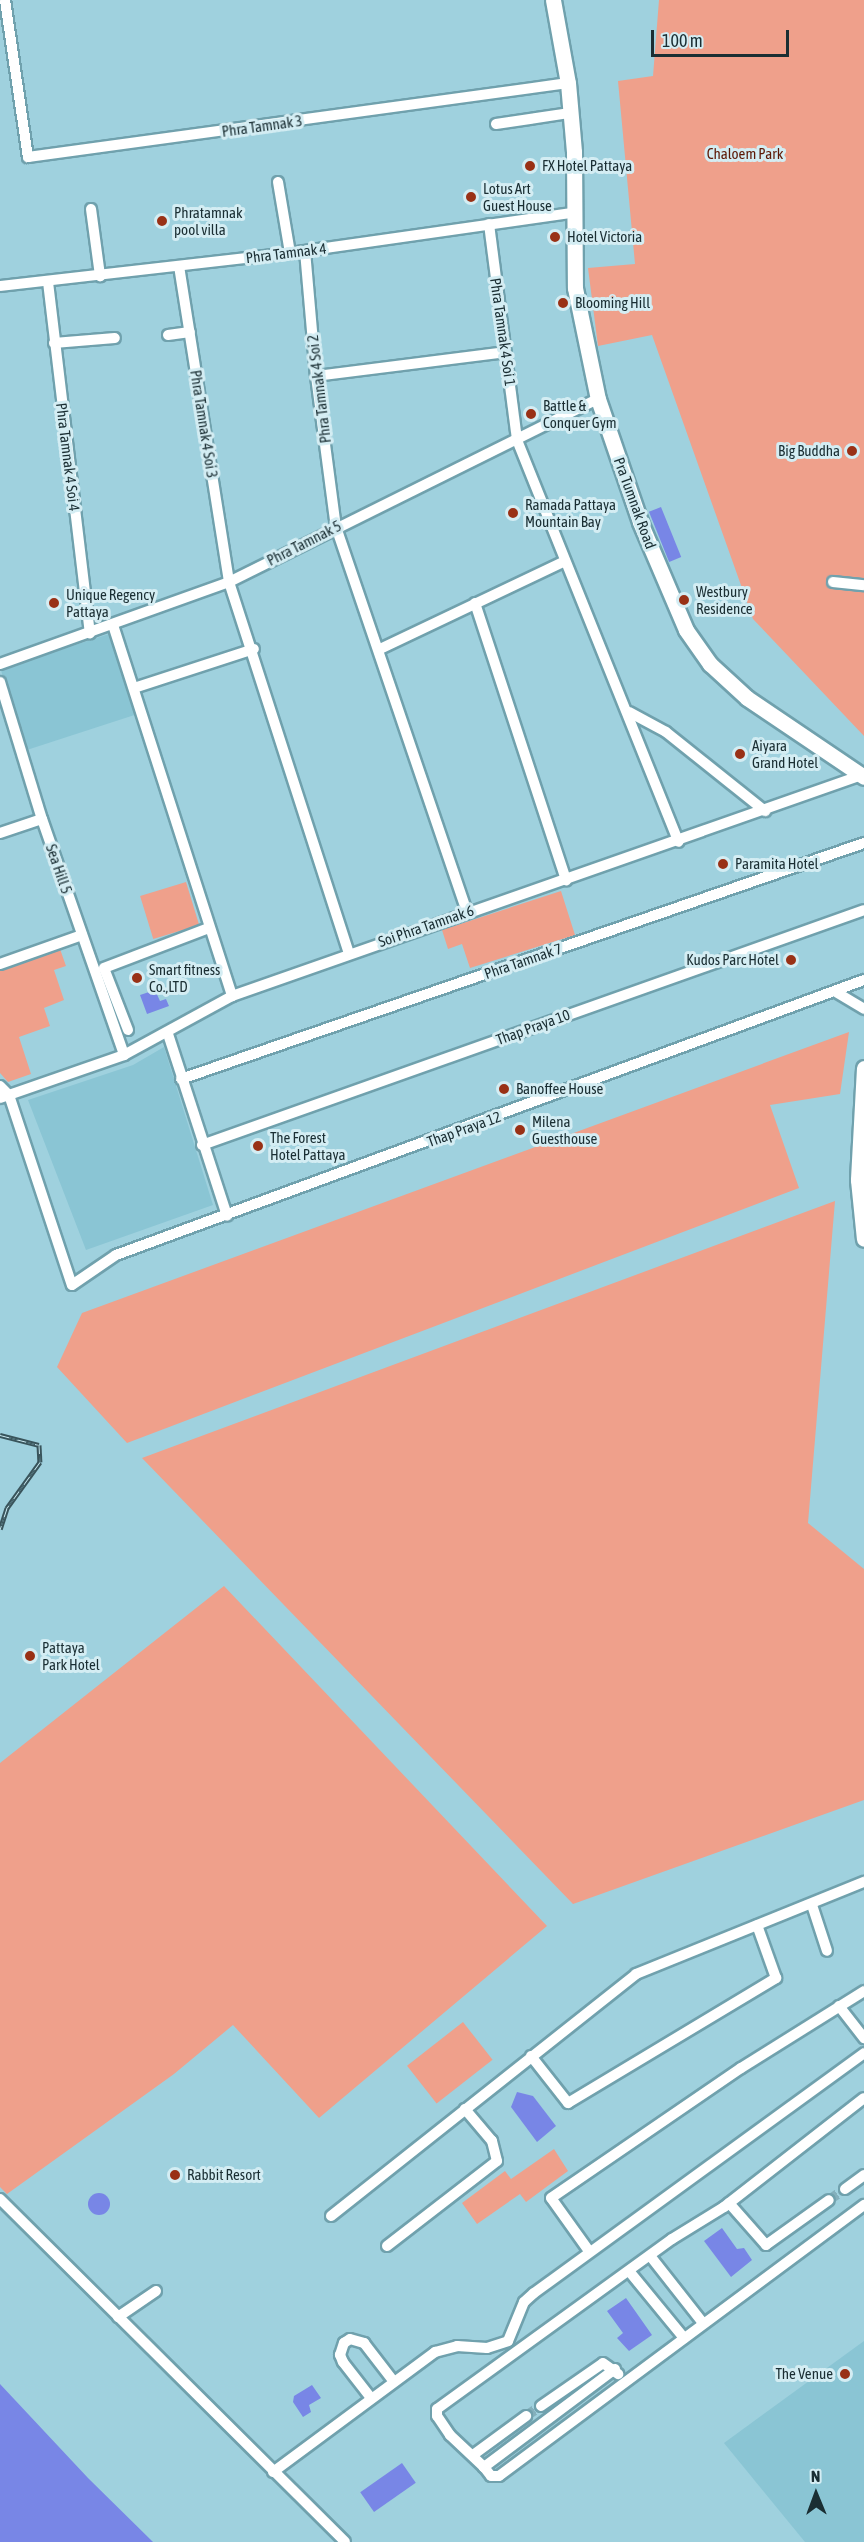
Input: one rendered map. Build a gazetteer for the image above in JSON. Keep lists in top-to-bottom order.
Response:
{
  "streets": {
    "street": [
      "Phra Tamnak 3",
      "Phra Tamnak 4",
      "Phra Tamnak 4 Soi 1",
      "Phra Tamnak 4 Soi 2",
      "Phra Tamnak 4 Soi 3",
      "Phra Tamnak 4 Soi 4",
      "Pra Tumnak Road",
      "Phra Tamnak 5",
      "Sea Hill 5",
      "Soi Phra Tamnak 6",
      "Phra Tamnak 7",
      "Thap Praya 10",
      "Thap Praya 12"
    ]
  },
  "crossings": [
    ["Phra Tamnak 3", "Pra Tumnak Road"],
    ["Phra Tamnak 4", "Phra Tamnak 4 Soi 1"],
    ["Phra Tamnak 4", "Phra Tamnak 4 Soi 2"],
    ["Phra Tamnak 4", "Phra Tamnak 4 Soi 3"],
    ["Phra Tamnak 4", "Phra Tamnak 4 Soi 4"],
    ["Phra Tamnak 4", "Pra Tumnak Road"],
    ["Phra Tamnak 4 Soi 1", "Phra Tamnak 5"],
    ["Phra Tamnak 4 Soi 1", "Soi Phra Tamnak 6"],
    ["Phra Tamnak 4 Soi 2", "Phra Tamnak 5"],
    ["Phra Tamnak 4 Soi 2", "Soi Phra Tamnak 6"],
    ["Phra Tamnak 4 Soi 3", "Phra Tamnak 5"],
    ["Phra Tamnak 4 Soi 3", "Soi Phra Tamnak 6"],
    ["Phra Tamnak 4 Soi 4", "Phra Tamnak 5"],
    ["Pra Tumnak Road", "Phra Tamnak 5"],
    ["Pra Tumnak Road", "Soi Phra Tamnak 6"],
    ["Sea Hill 5", "Soi Phra Tamnak 6"],
    ["Soi Phra Tamnak 6", "Thap Praya 12"]
  ],
  "parks": ["Chaloem Park"],
  "places": [
    "FX Hotel Pattaya",
    "Lotus Art Guest House",
    "Phratamnak pool villa",
    "Hotel Victoria",
    "Blooming Hill",
    "Battle & Conquer Gym",
    "Big Buddha",
    "Ramada Pattaya Mountain Bay",
    "Westbury Residence",
    "Unique Regency Pattaya",
    "Aiyara Grand Hotel",
    "Paramita Hotel",
    "Kudos Parc Hotel",
    "Smart fitness Co.,LTD",
    "Banoffee House",
    "Milena Guesthouse",
    "The Forest Hotel Pattaya",
    "Pattaya Park Hotel",
    "Rabbit Resort",
    "The Venue"
  ],
  "scale_bar": "100 m",
  "north": "top"
}
